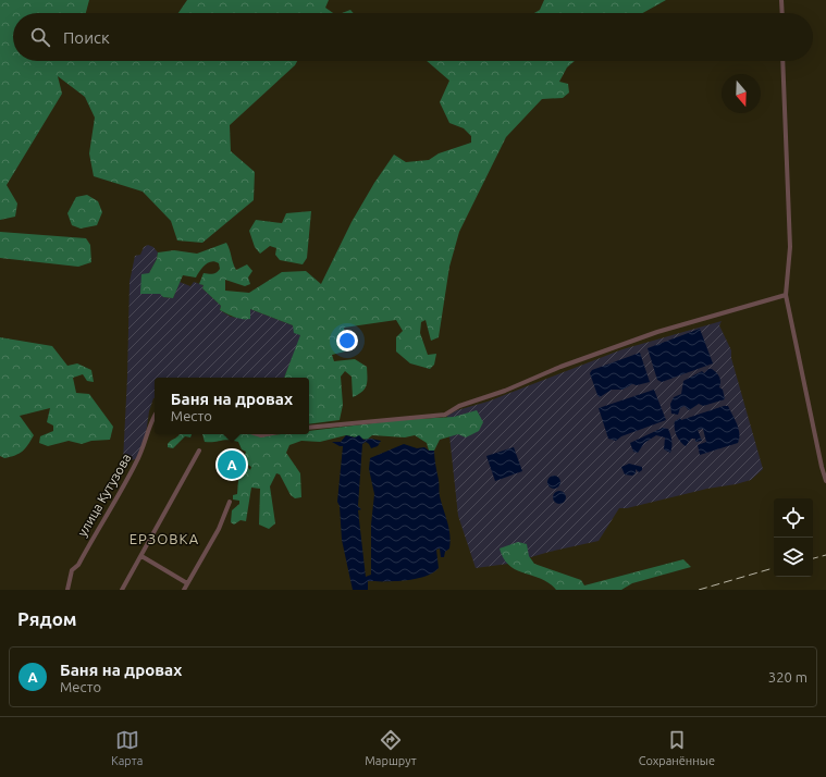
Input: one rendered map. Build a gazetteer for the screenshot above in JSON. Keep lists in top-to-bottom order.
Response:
{
  "streets": {
    "street": ["улица Кутузова"]
  },
  "districts": ["ЕРЗОВКА"],
  "north": "bottom",
  "page": {
    "search": "Поиск",
    "popup": ["Баня на дровах", "Место"],
    "pins": "A",
    "heading": "Рядом",
    "list": [
      {
        "mark": "A",
        "name": "Баня на дровах",
        "note": "Место",
        "value": "320 m"
      }
    ],
    "nav": ["Карта", "Маршрут", "Сохранённые"]
  }
}
